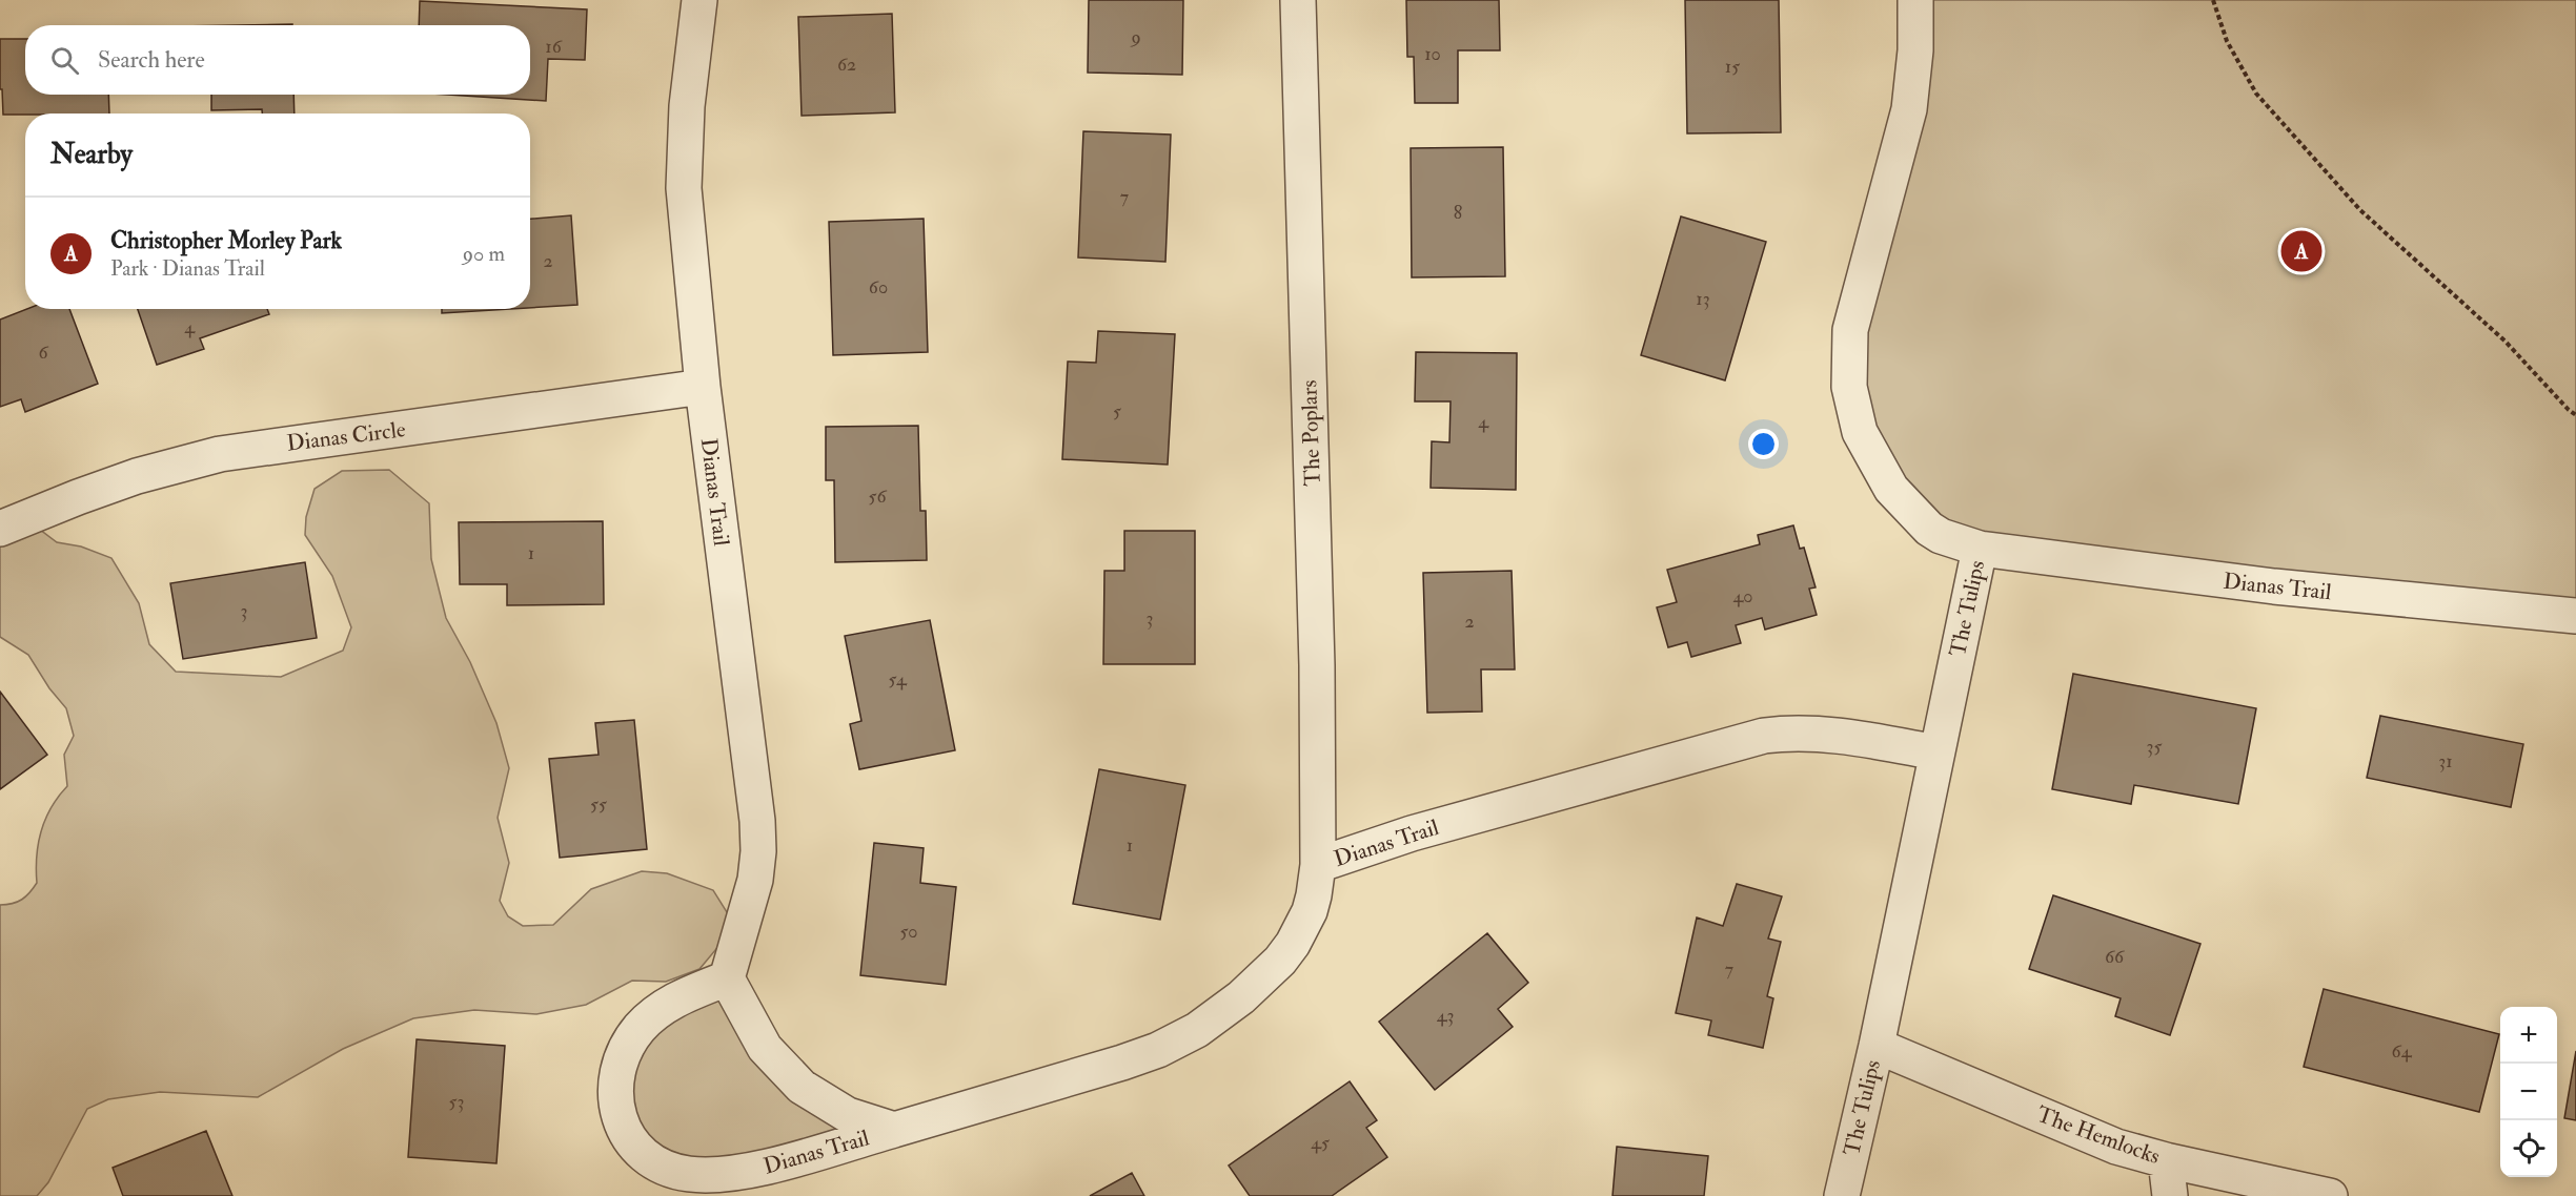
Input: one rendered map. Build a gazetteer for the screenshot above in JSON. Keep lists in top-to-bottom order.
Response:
{
  "streets": {
    "street": [
      "The Poplars",
      "Dianas Circle",
      "Dianas Trail",
      "The Tulips",
      "The Hemlocks"
    ]
  },
  "crossings": [
    ["The Poplars", "Dianas Trail"],
    ["Dianas Circle", "Dianas Trail"],
    ["Dianas Trail", "The Tulips"],
    ["The Tulips", "The Hemlocks"]
  ],
  "house_numbers": [
    "9",
    "16",
    "10",
    "62",
    "15",
    "7",
    "8",
    "2",
    "60",
    "13",
    "4",
    "6",
    "5",
    "4",
    "56",
    "1",
    "40",
    "3",
    "3",
    "2",
    "54",
    "35",
    "31",
    "55",
    "1",
    "50",
    "66",
    "7",
    "43",
    "64",
    "53",
    "45"
  ],
  "page": {
    "search": "Search here",
    "heading": "Nearby",
    "list": [
      {
        "mark": "A",
        "name": "Christopher Morley Park",
        "note": "Park · Dianas Trail",
        "value": "90 m"
      }
    ],
    "pins": "A",
    "map_buttons": ["+", "−"]
  }
}
